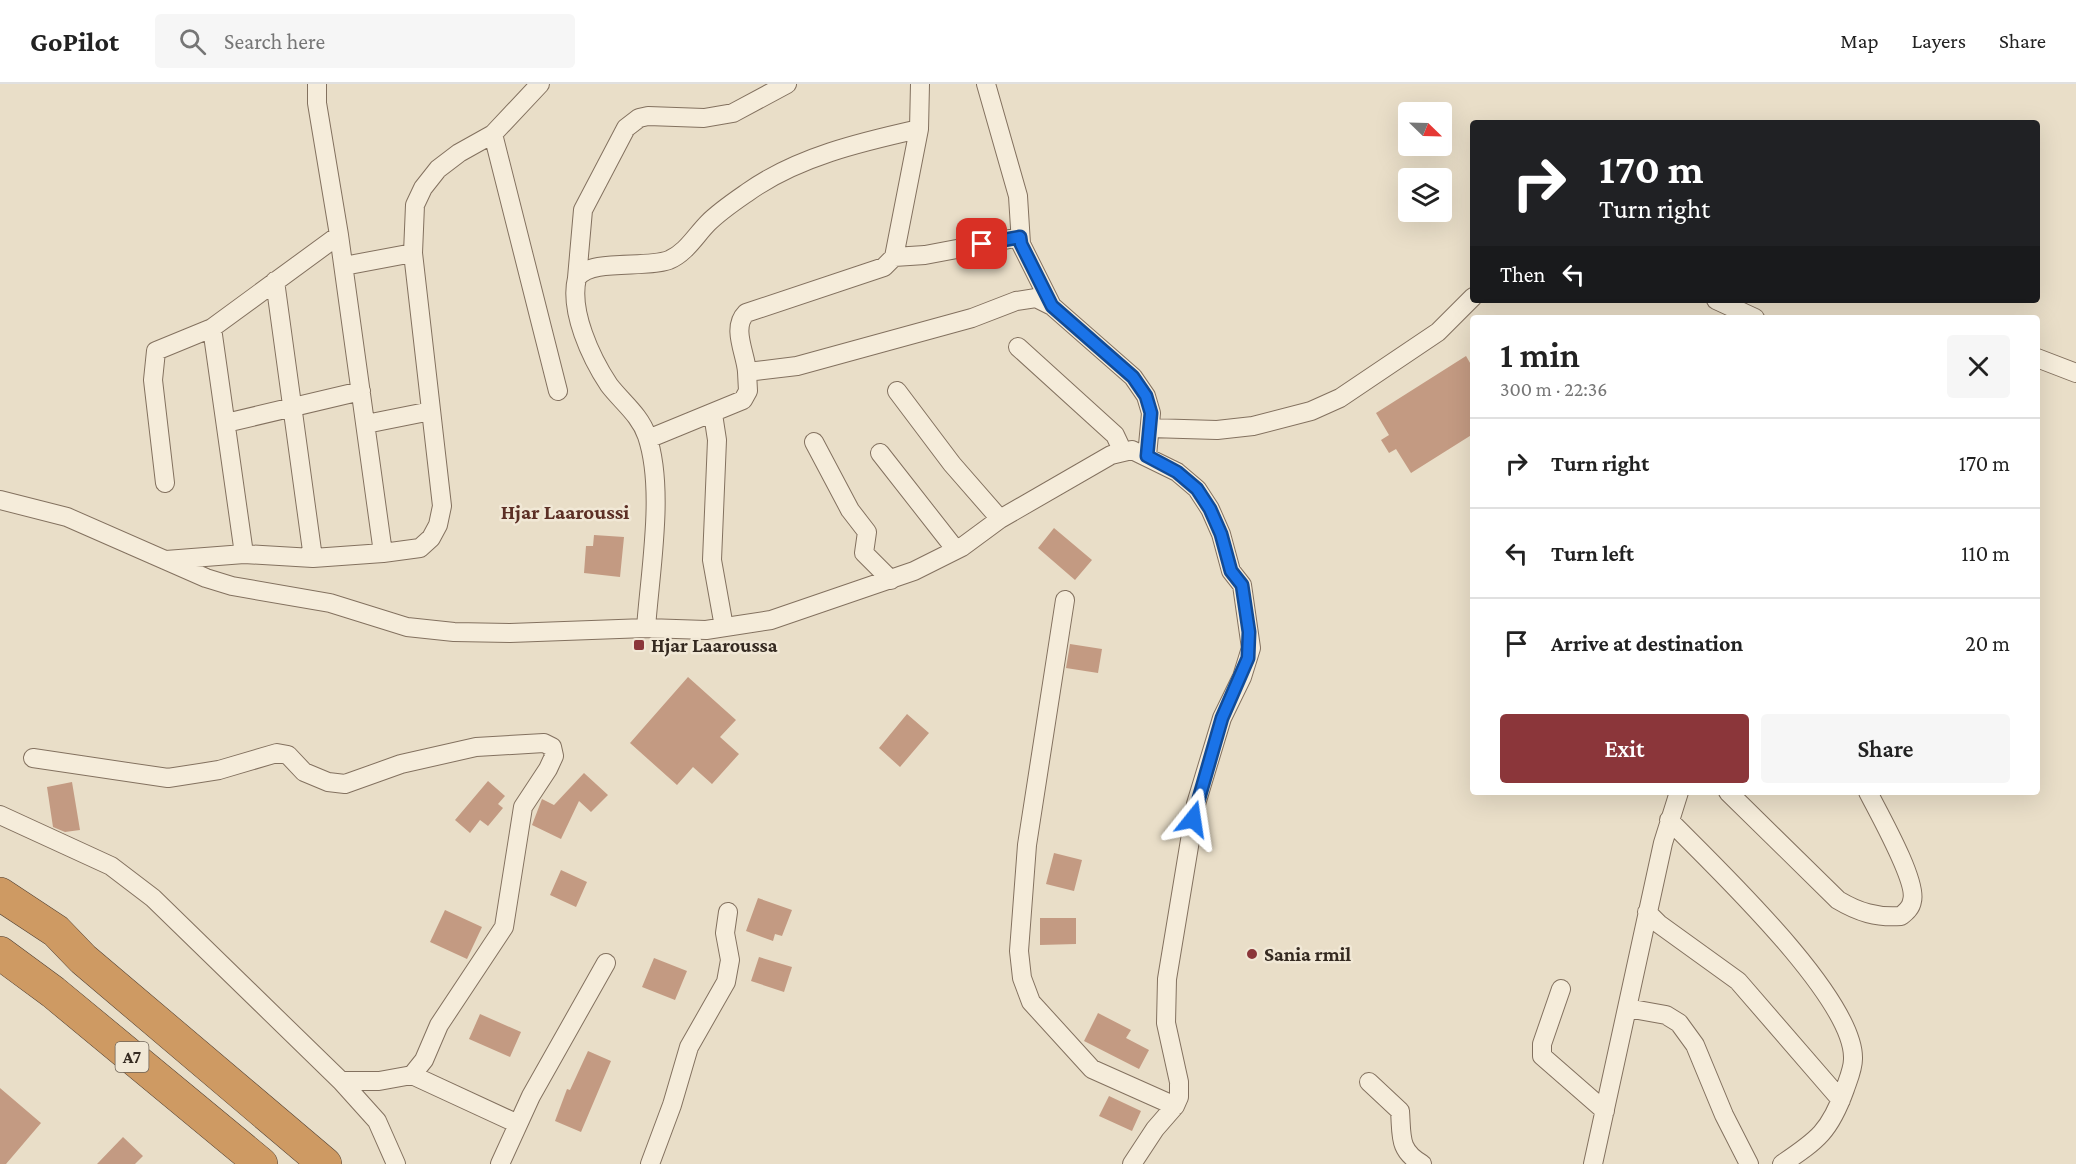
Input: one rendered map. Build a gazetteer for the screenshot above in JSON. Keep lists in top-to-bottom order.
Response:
{
  "streets": {
    "highway": ["A7"]
  },
  "districts": ["Hjar Laaroussi"],
  "places": {
    "transit": ["Hjar Laaroussa"],
    "other": ["Sania rmil"]
  },
  "north": "bottom right",
  "page": {
    "header": "GoPilot",
    "search": "Search here",
    "nav": ["Map", "Layers", "Share"],
    "turn": ["170 m", "Turn right"],
    "then": "Then",
    "heading": ["1 min", "300 m · 22:36"],
    "list": [
      {
        "name": "Turn right",
        "value": "170 m"
      },
      {
        "name": "Turn left",
        "value": "110 m"
      },
      {
        "name": "Arrive at destination",
        "value": "20 m"
      }
    ],
    "buttons": ["Exit", "Share"]
  }
}
